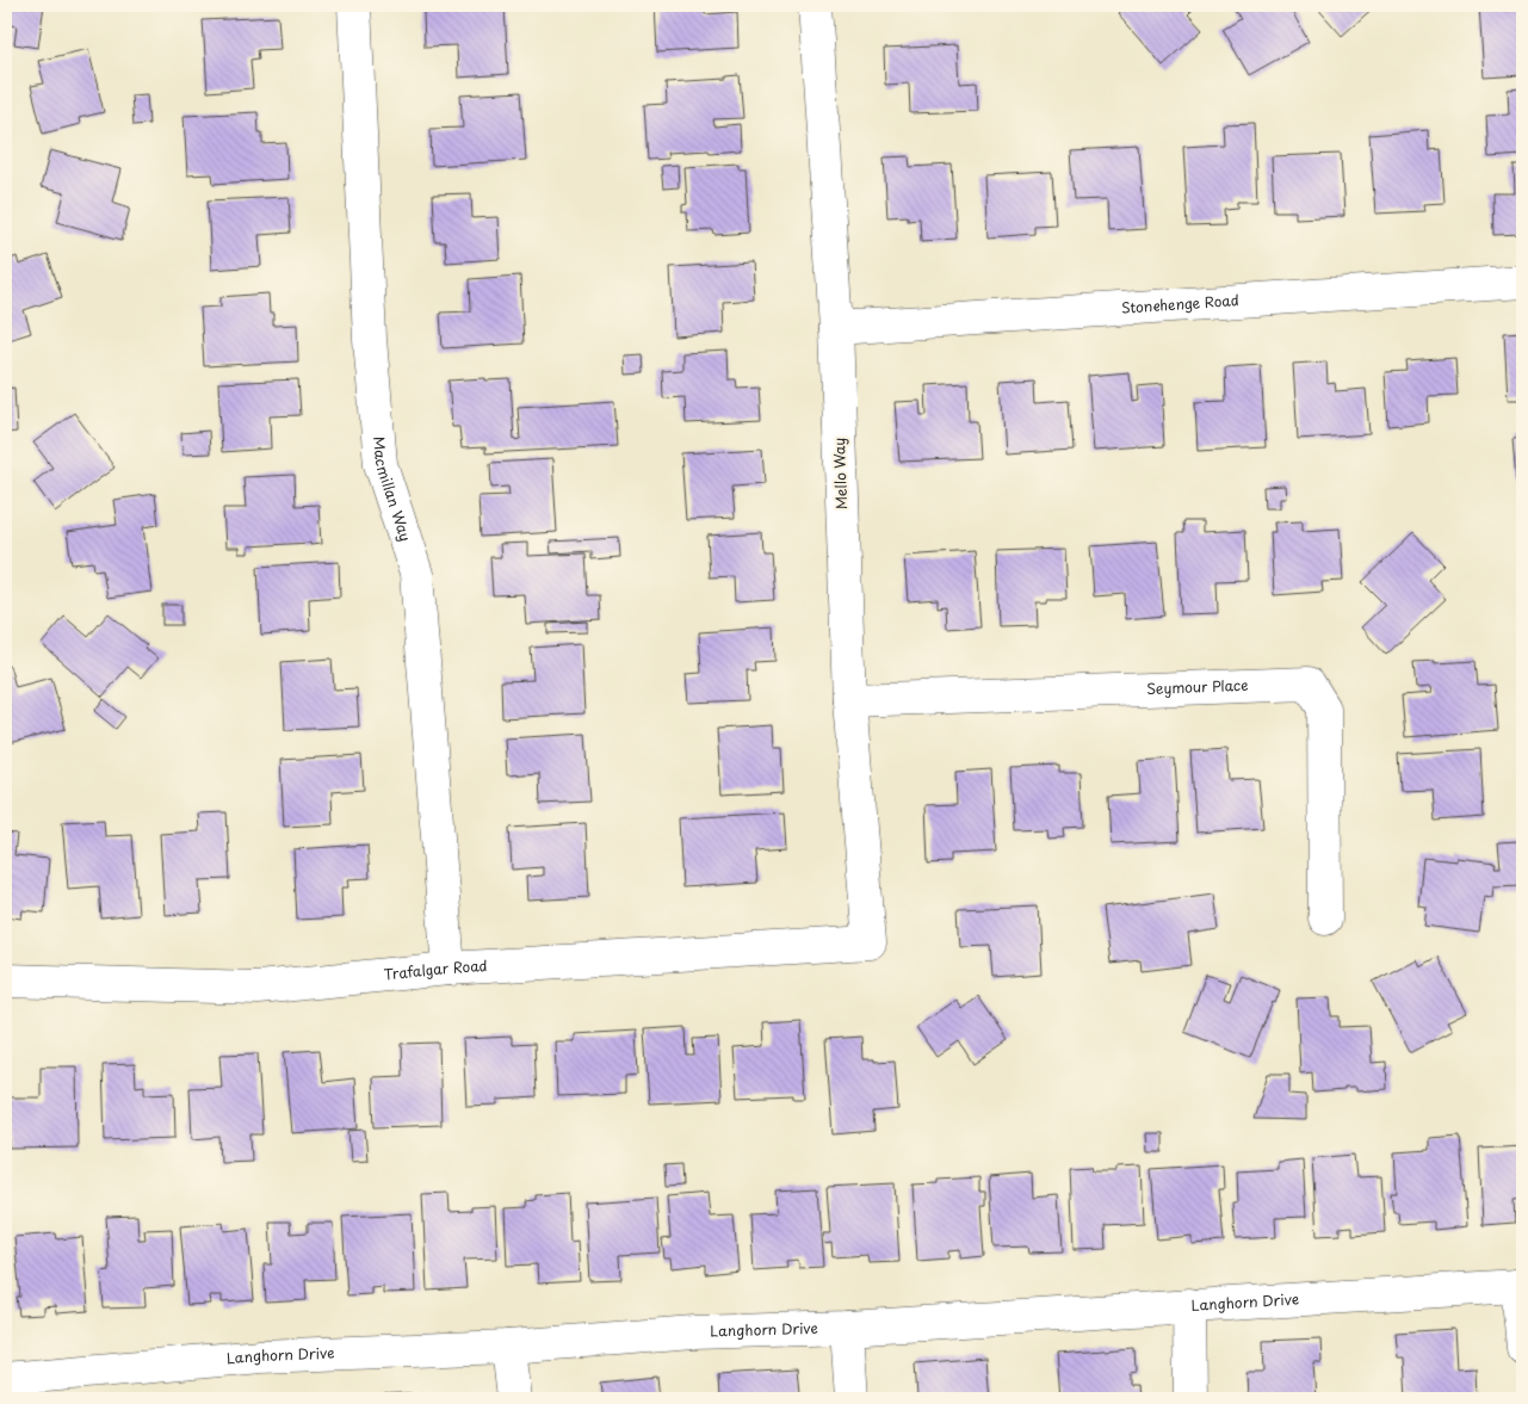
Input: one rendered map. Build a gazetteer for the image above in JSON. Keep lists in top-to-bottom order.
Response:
{
  "streets": {
    "street": [
      "Stonehenge Road",
      "Mello Way",
      "Macmillan Way",
      "Seymour Place",
      "Trafalgar Road",
      "Langhorn Drive"
    ]
  },
  "crossings": [
    ["Stonehenge Road", "Mello Way"],
    ["Mello Way", "Seymour Place"],
    ["Mello Way", "Trafalgar Road"],
    ["Macmillan Way", "Trafalgar Road"]
  ]
}
